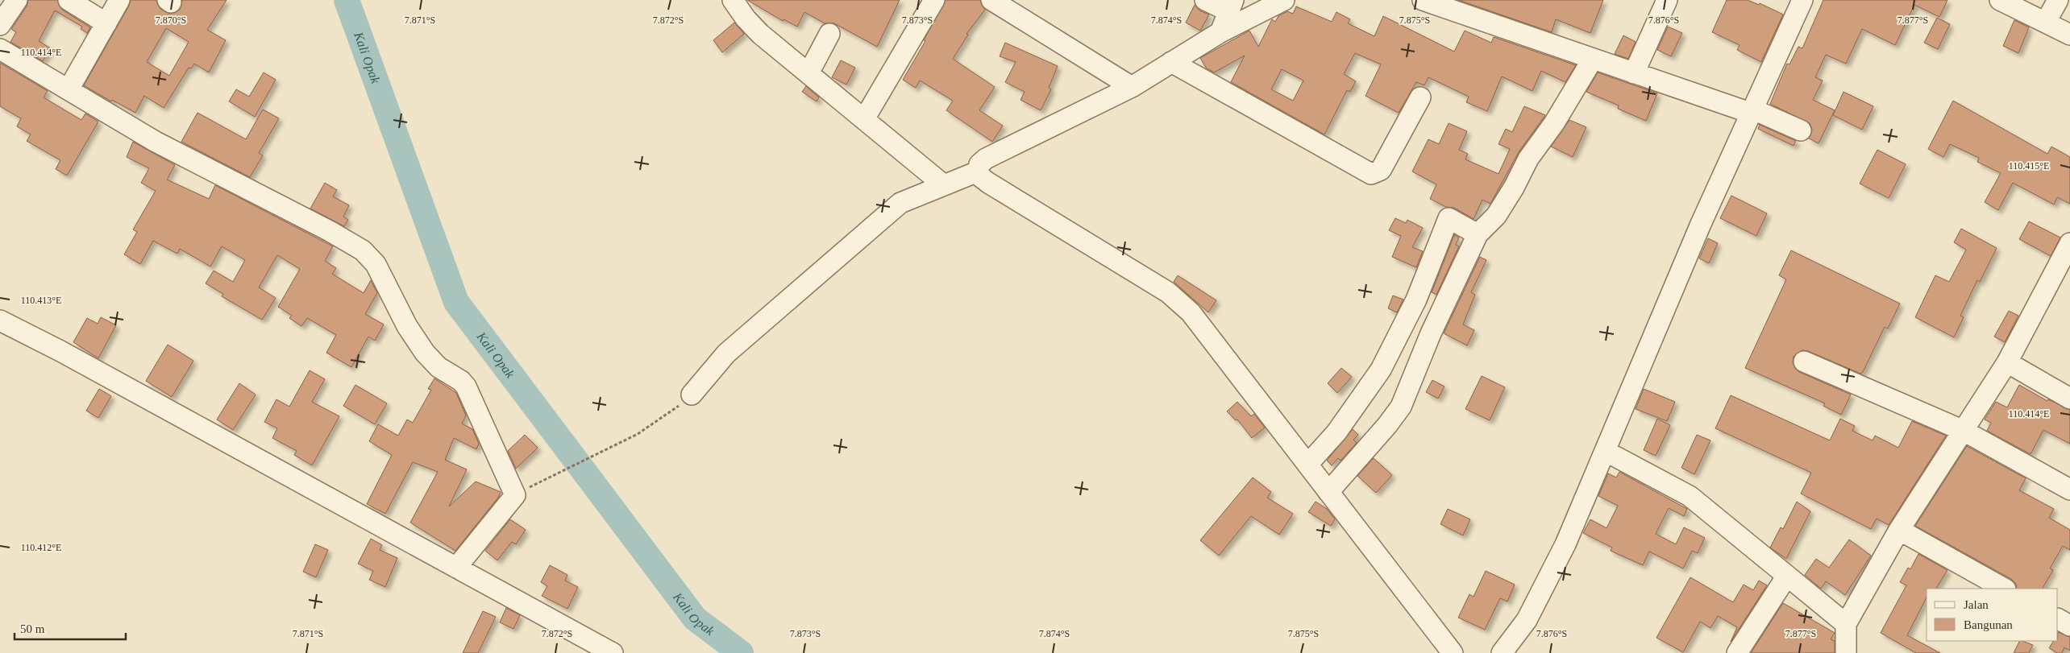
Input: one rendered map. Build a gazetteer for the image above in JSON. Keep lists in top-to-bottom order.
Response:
{
  "water": ["Kali Opak"],
  "legend": ["Jalan", "Bangunan"],
  "scale_bar": "50 m",
  "coordinates": [
    "7.872°S",
    "7.874°S",
    "7.877°S",
    "7.870°S",
    "7.871°S",
    "7.873°S",
    "7.875°S",
    "7.876°S",
    "110.414°E",
    "110.415°E",
    "110.413°E",
    "110.412°E"
  ]
}
